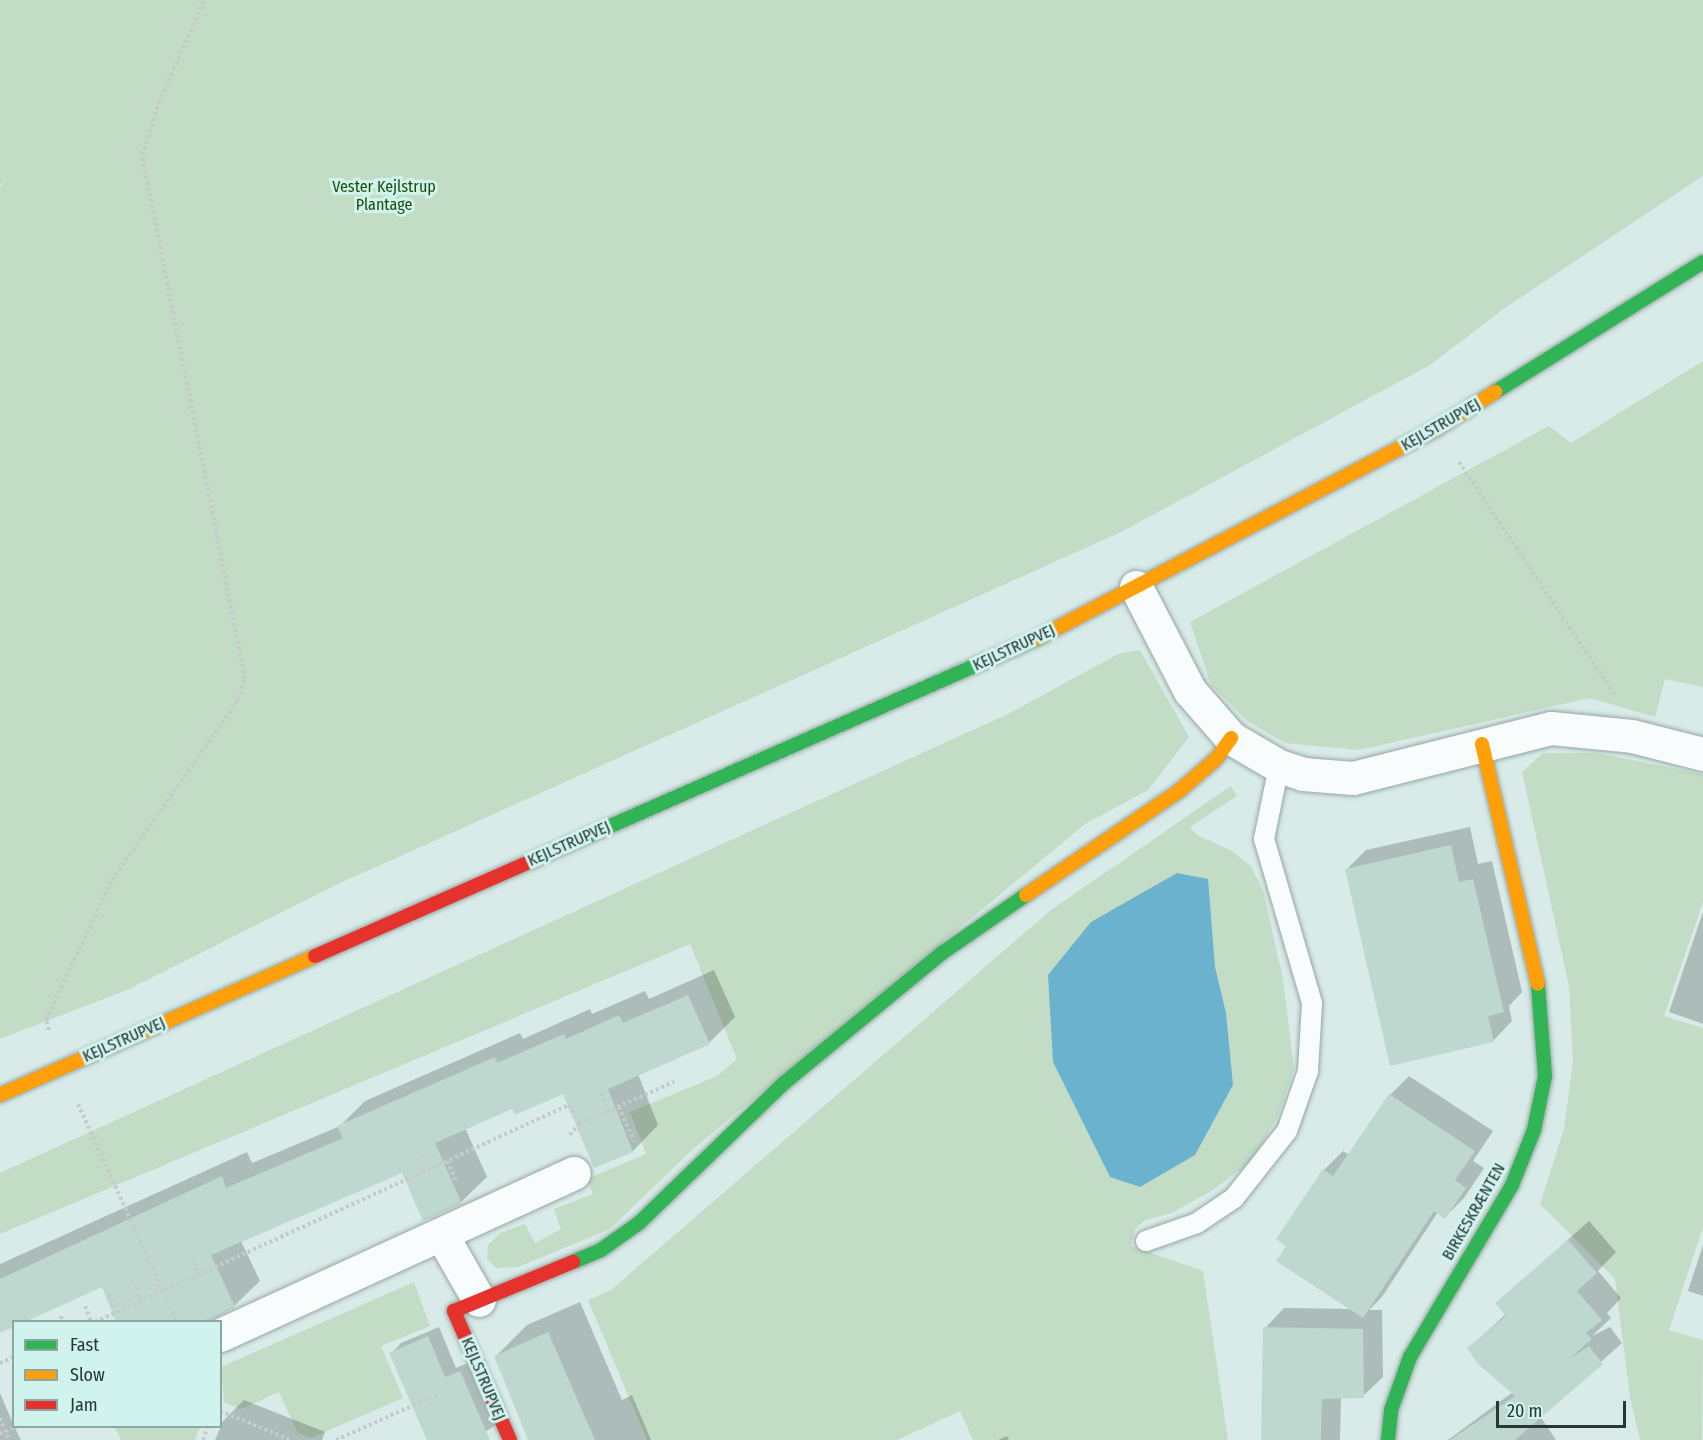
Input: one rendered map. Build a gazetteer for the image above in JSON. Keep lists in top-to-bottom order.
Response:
{
  "streets": {
    "street": ["KEJLSTRUPVEJ", "BIRKESKRÆNTEN"]
  },
  "parks": ["Vester Kejlstrup Plantage"],
  "legend": ["Fast", "Slow", "Jam"],
  "scale_bar": "20 m"
}
